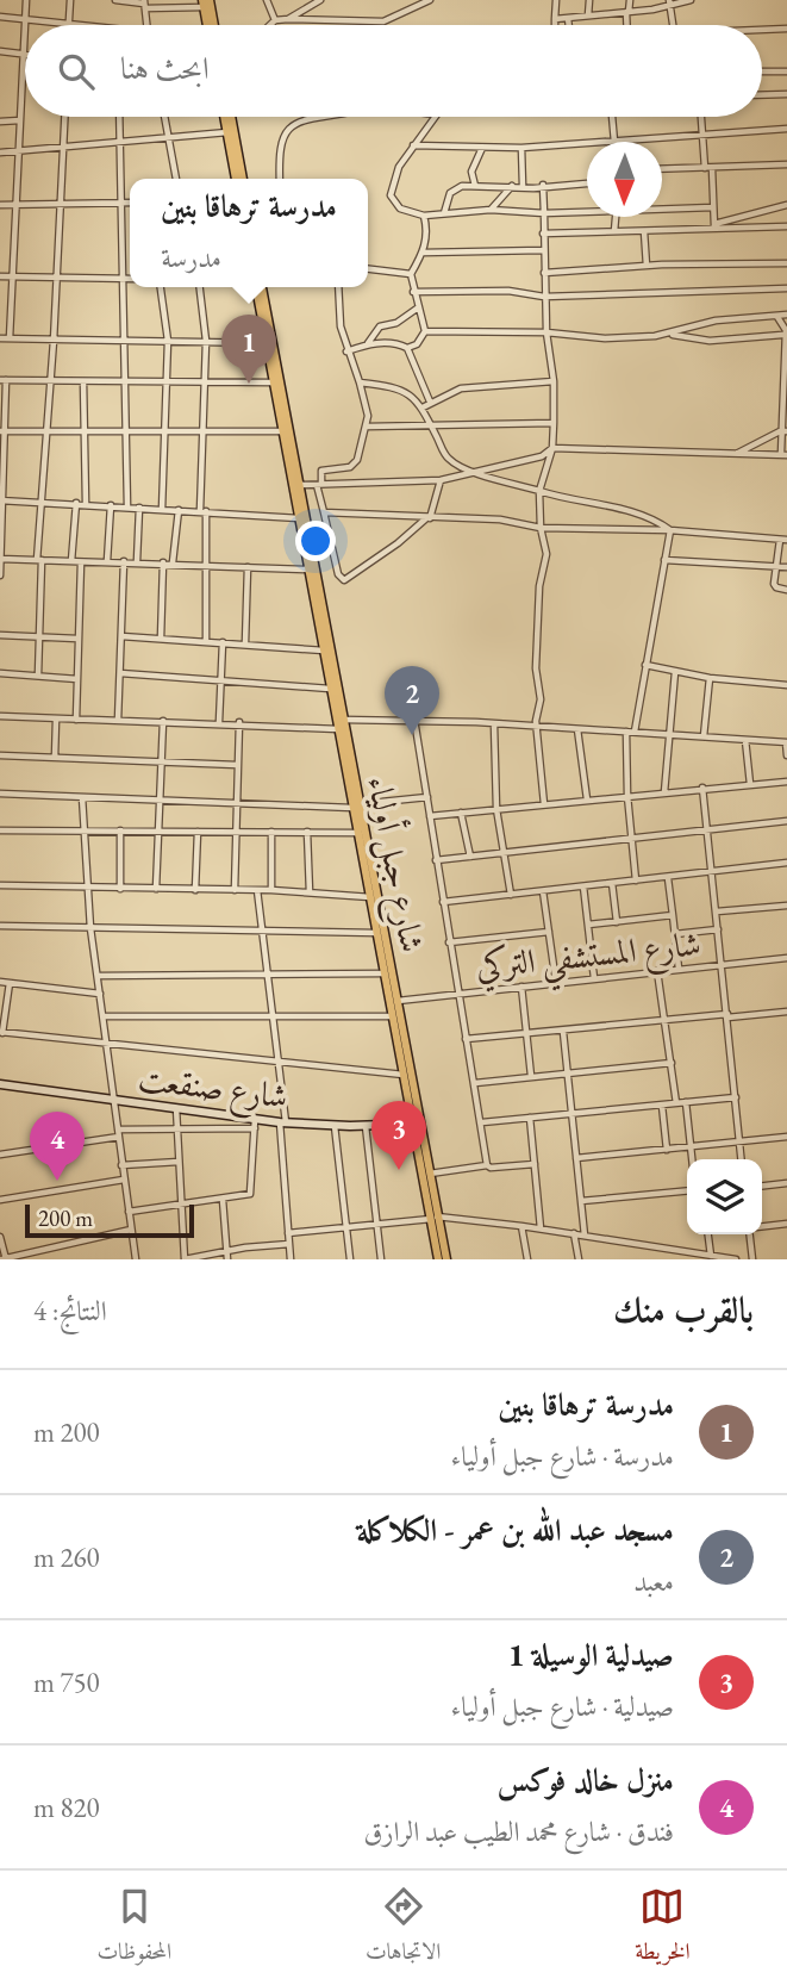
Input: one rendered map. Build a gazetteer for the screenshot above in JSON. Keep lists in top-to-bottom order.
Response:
{
  "streets": {
    "main road": ["شارع جبل أولياء"],
    "street": ["شارع المستشفي التركي", "شارع صنقعت"]
  },
  "crossings": [
    ["شارع جبل أولياء", "شارع المستشفي التركي"],
    ["شارع جبل أولياء", "شارع صنقعت"]
  ],
  "scale_bar": "200 m",
  "north": "bottom",
  "page": {
    "search": "ابحث هنا",
    "popup": ["مدرسة ترهاقا بنين", "مدرسة"],
    "pins": [
      "1",
      "2",
      "3",
      "4"
    ],
    "scale": "200 m",
    "heading": ["بالقرب منك", "النتائج: 4"],
    "list": [
      {
        "mark": "1",
        "name": "مدرسة ترهاقا بنين",
        "note": "مدرسة · شارع جبل أولياء",
        "value": "200 m"
      },
      {
        "mark": "2",
        "name": "مسجد عبد الله بن عمر - الكلاكلة",
        "note": "معبد",
        "value": "260 m"
      },
      {
        "mark": "3",
        "name": "صيدلية الوسيلة 1",
        "note": "صيدلية · شارع جبل أولياء",
        "value": "750 m"
      },
      {
        "mark": "4",
        "name": "منزل خالد فوكس",
        "note": "فندق · شارع محمد الطيب عبد الرازق",
        "value": "820 m"
      }
    ],
    "nav": ["الخريطة", "الاتجاهات", "المحفوظات"]
  }
}
